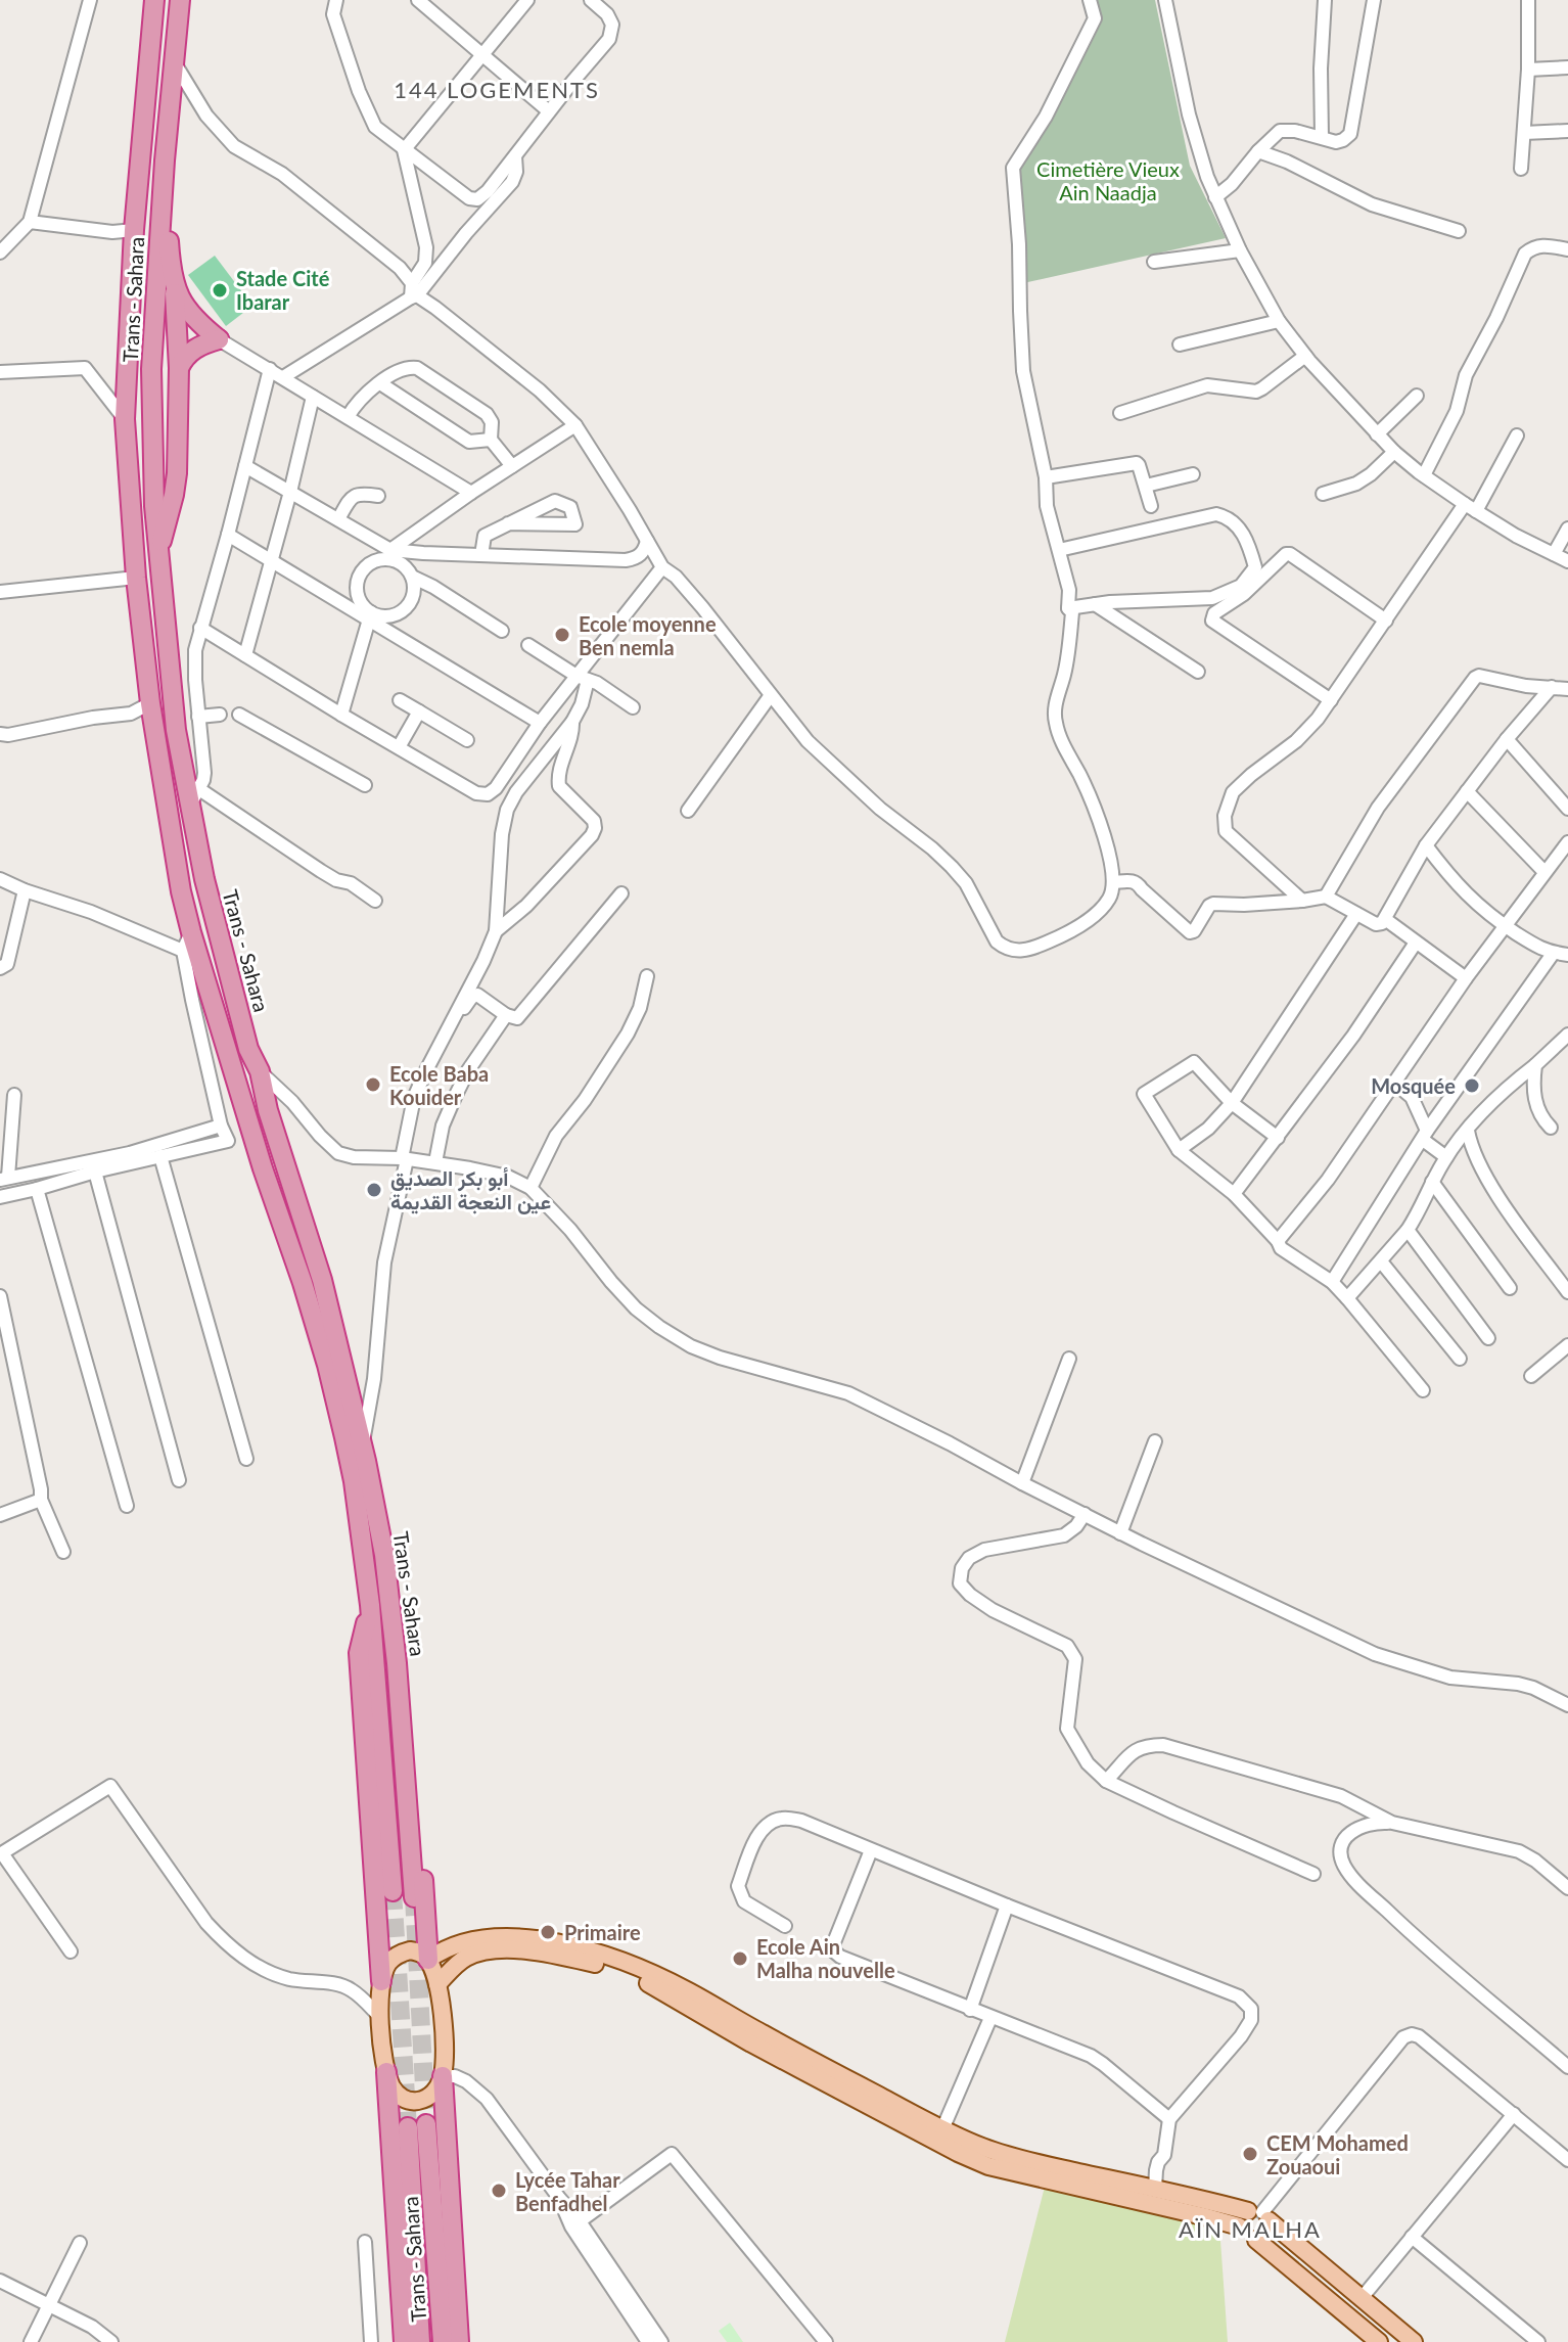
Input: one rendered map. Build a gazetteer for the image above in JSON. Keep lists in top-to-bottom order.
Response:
{
  "streets": {
    "highway": ["Trans - Sahara"]
  },
  "districts": ["144 LOGEMENTS", "AÏN MALHA"],
  "parks": ["Cimetière Vieux Ain Naadja"],
  "places": [
    "Stade Cité Ibarar",
    "Ecole moyenne Ben nemla",
    "Ecole Baba Kouider",
    "Mosquée",
    "أبو بكر الصديق عين النعجة القديمة",
    "Primaire",
    "Ecole Ain Malha nouvelle",
    "CEM Mohamed Zouaoui",
    "Lycée Tahar Benfadhel"
  ]
}
